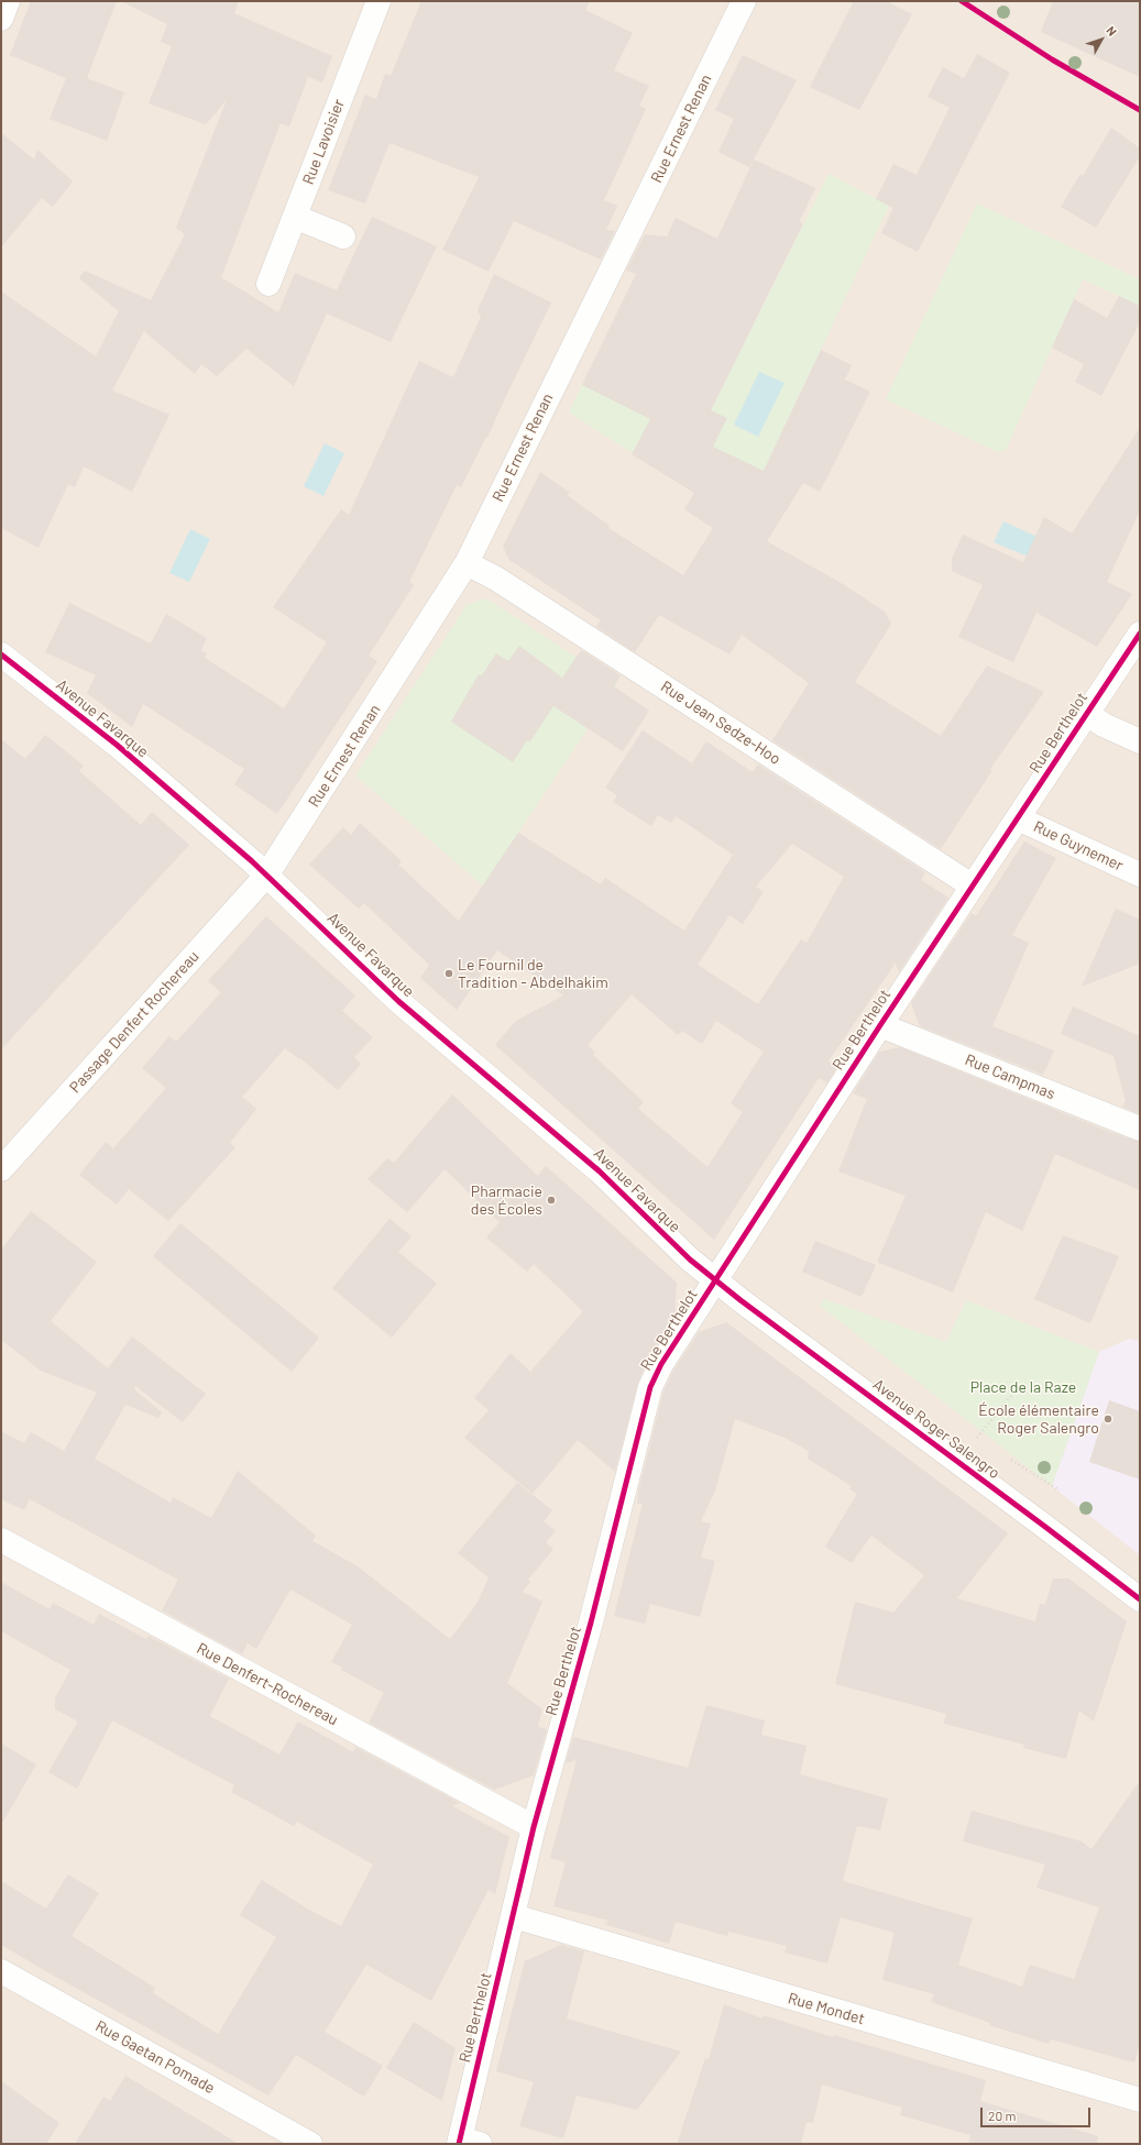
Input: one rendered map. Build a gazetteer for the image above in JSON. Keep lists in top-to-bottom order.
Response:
{
  "streets": {
    "street": [
      "Rue Ernest Renan",
      "Rue Lavoisier",
      "Avenue Favarque",
      "Rue Jean Sedze-Hoo",
      "Rue Berthelot",
      "Rue Guynemer",
      "Passage Denfert Rochereau",
      "Rue Campmas",
      "Avenue Roger Salengro",
      "Rue Denfert-Rochereau",
      "Rue Mondet",
      "Rue Gaetan Pomade"
    ]
  },
  "crossings": [
    ["Rue Ernest Renan", "Avenue Favarque"],
    ["Rue Ernest Renan", "Rue Jean Sedze-Hoo"],
    ["Rue Ernest Renan", "Passage Denfert Rochereau"],
    ["Avenue Favarque", "Rue Berthelot"],
    ["Avenue Favarque", "Passage Denfert Rochereau"],
    ["Avenue Favarque", "Avenue Roger Salengro"],
    ["Rue Jean Sedze-Hoo", "Rue Berthelot"],
    ["Rue Berthelot", "Rue Guynemer"],
    ["Rue Berthelot", "Rue Campmas"],
    ["Rue Berthelot", "Avenue Roger Salengro"],
    ["Rue Berthelot", "Rue Denfert-Rochereau"],
    ["Rue Berthelot", "Rue Mondet"]
  ],
  "parks": ["Place de la Raze"],
  "places": ["Le Fournil de Tradition - Abdelhakim", "Pharmacie des Écoles", "École élémentaire Roger Salengro"],
  "scale_bar": "20 m",
  "north": "top right"
}
